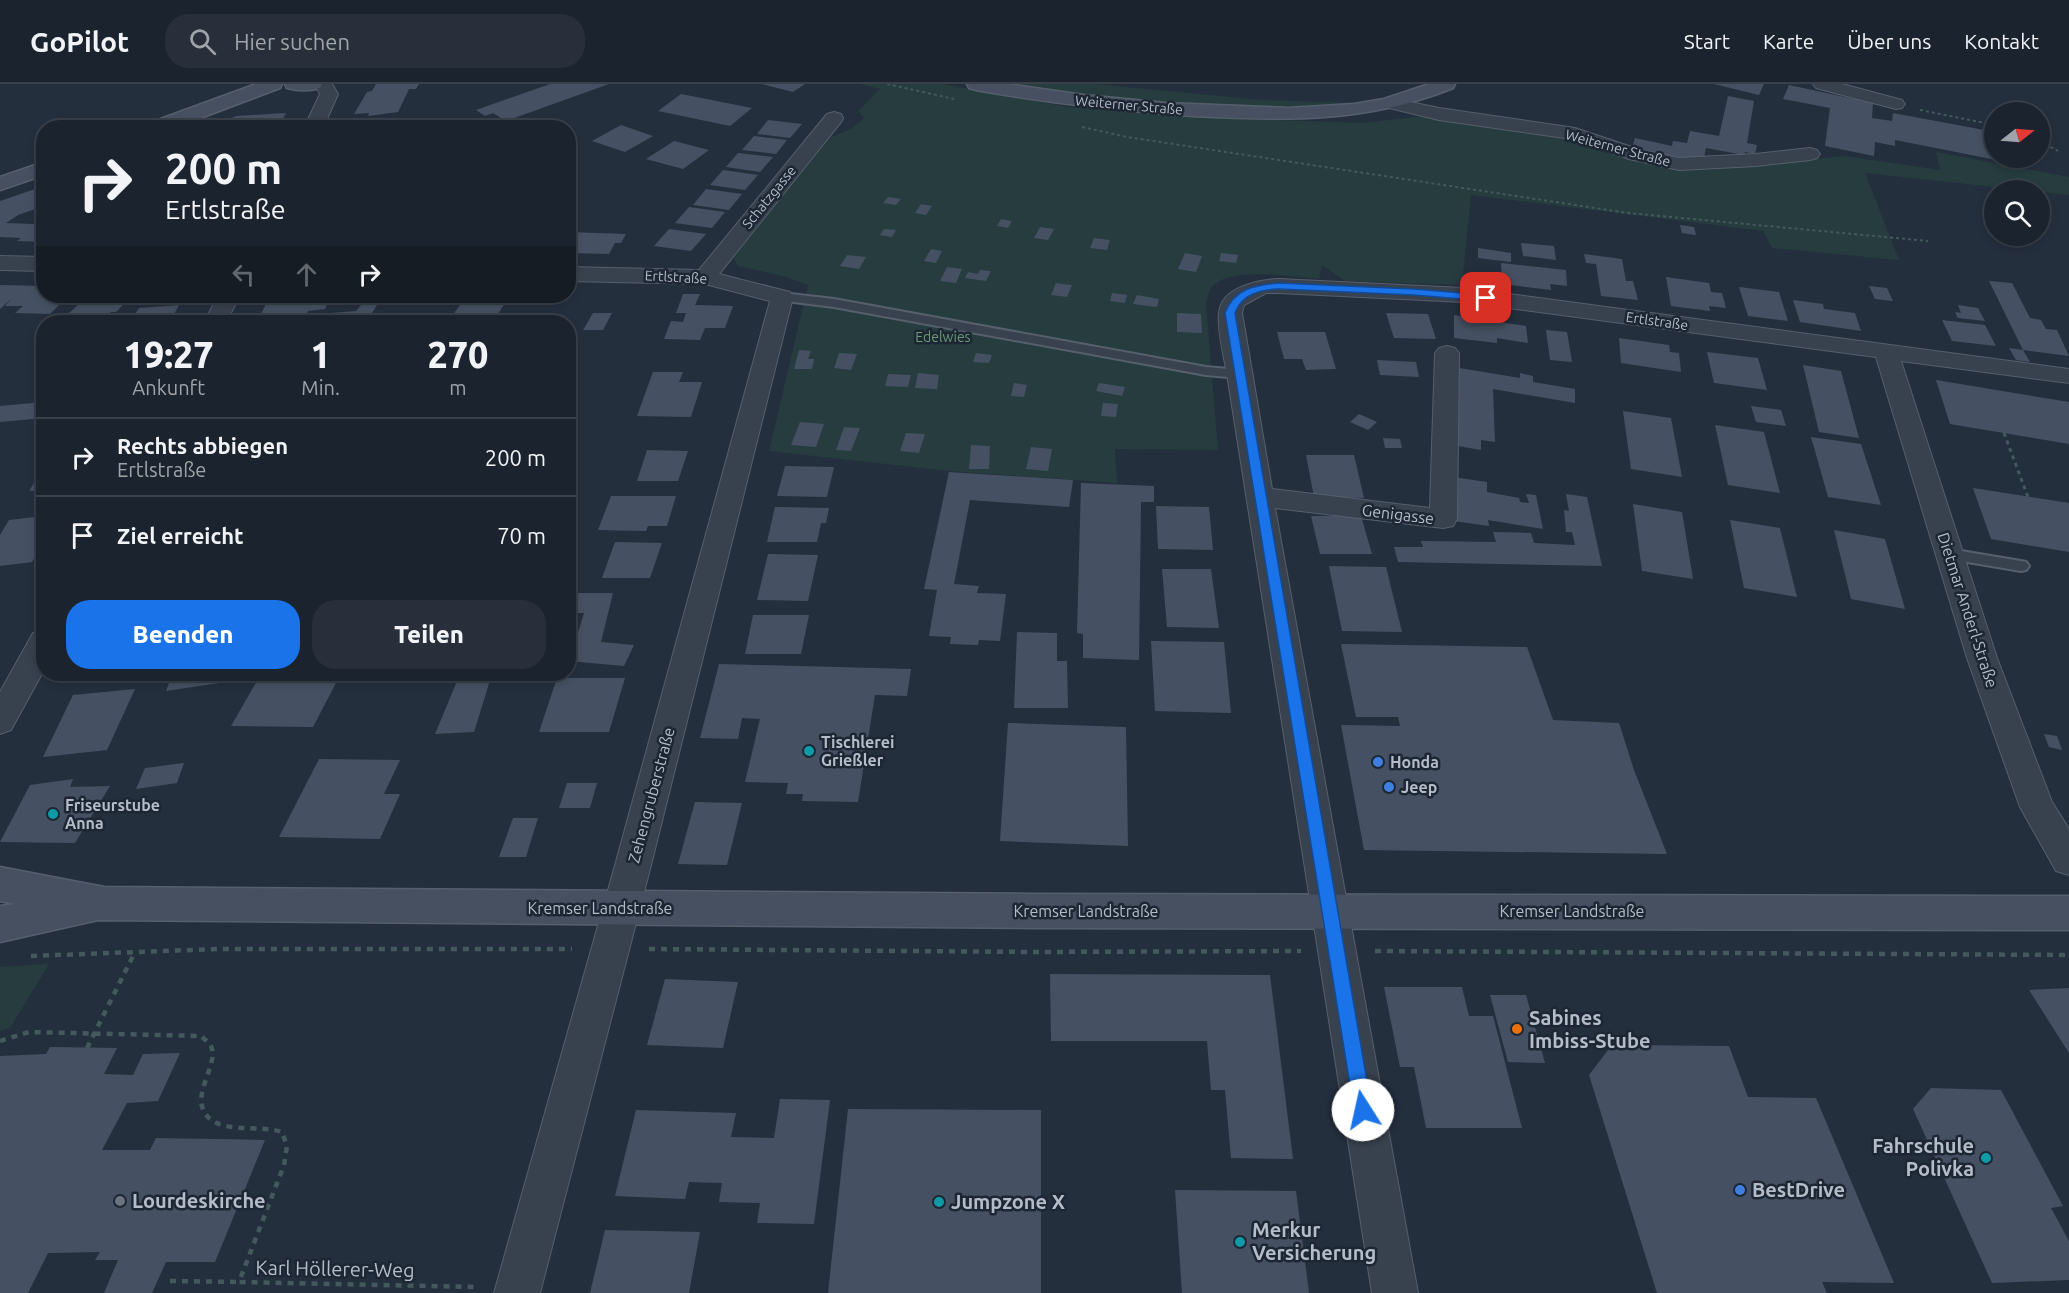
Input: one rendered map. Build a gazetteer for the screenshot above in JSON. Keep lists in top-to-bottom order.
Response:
{
  "streets": {
    "main road": ["Weiterner Straße", "Kremser Landstraße"],
    "street": [
      "Schatzgasse",
      "Ertlstraße",
      "Genigasse",
      "Dietmar Anderl-Straße",
      "Zehengruberstraße"
    ],
    "path": ["Karl Höllerer-Weg"]
  },
  "crossings": [
    ["Schatzgasse", "Ertlstraße"],
    ["Ertlstraße", "Dietmar Anderl-Straße"],
    ["Ertlstraße", "Zehengruberstraße"],
    ["Zehengruberstraße", "Kremser Landstraße"],
    ["Zehengruberstraße", "Karl Höllerer-Weg"]
  ],
  "parks": ["Edelwies"],
  "places": [
    "Tischlerei Grießler",
    "Honda",
    "Jeep",
    "Friseurstube Anna",
    "Sabines Imbiss-Stube",
    "Fahrschule Polivka",
    "BestDrive",
    "Lourdeskirche",
    "Jumpzone X",
    "Merkur Versicherung"
  ],
  "north": "right",
  "page": {
    "header": "GoPilot",
    "search": "Hier suchen",
    "nav": [
      "Start",
      "Karte",
      "Über uns",
      "Kontakt"
    ],
    "turn": ["200 m", "Ertlstraße"],
    "eta": [
      "19:27",
      "Ankunft",
      "1",
      "Min.",
      "270",
      "m"
    ],
    "list": [
      {
        "name": "Rechts abbiegen",
        "note": "Ertlstraße",
        "value": "200 m"
      },
      {
        "name": "Ziel erreicht",
        "value": "70 m"
      }
    ],
    "buttons": ["Beenden", "Teilen"]
  }
}
